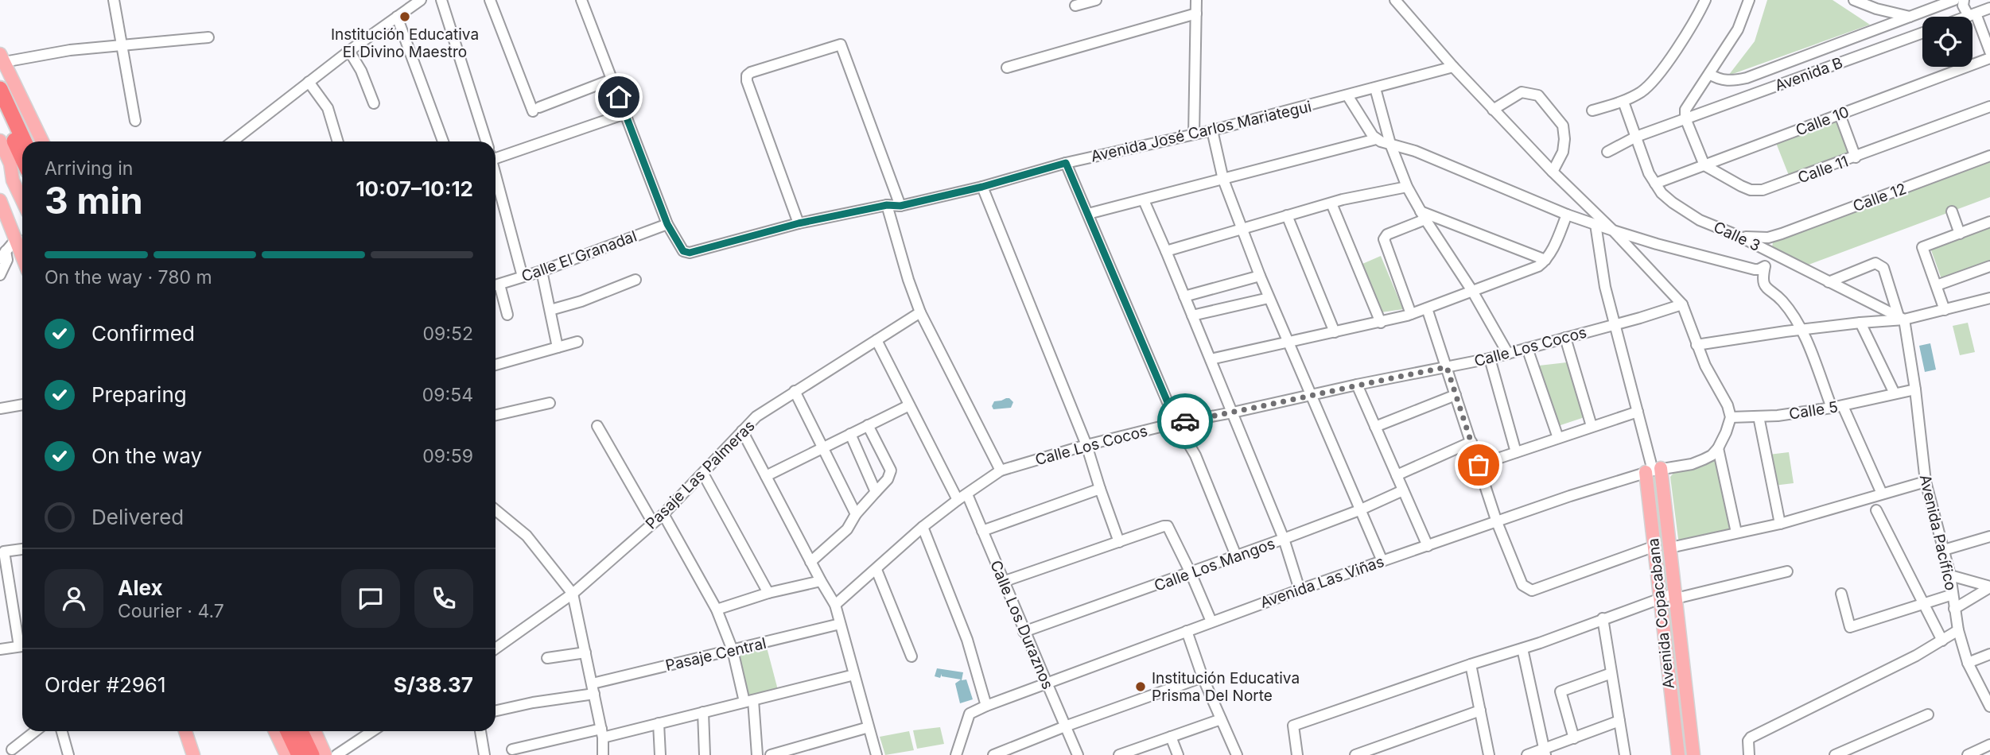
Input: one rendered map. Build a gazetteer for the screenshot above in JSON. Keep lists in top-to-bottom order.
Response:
{
  "streets": {
    "main road": ["Avenida Copacabana"],
    "street": [
      "Avenida B",
      "Calle 10",
      "Avenida José Carlos Mariategui",
      "Calle 11",
      "Calle 12",
      "Calle 3",
      "Calle El Granadal",
      "Calle Los Cocos",
      "Calle 5",
      "Pasaje Las Palmeras",
      "Avenida Pacífico",
      "Calle Los Mangos",
      "Avenida Las Viñas",
      "Calle Los Duraznos",
      "Pasaje Central"
    ]
  },
  "crossings": [
    ["Avenida B", "Calle 3"],
    ["Calle 10", "Calle 11"],
    ["Calle 10", "Calle 3"],
    ["Avenida José Carlos Mariategui", "Calle El Granadal"],
    ["Calle 12", "Calle 3"],
    ["Calle 3", "Avenida Pacífico"],
    ["Calle Los Cocos", "Calle Los Duraznos"],
    ["Calle 5", "Avenida Pacífico"],
    ["Calle Los Mangos", "Calle Los Duraznos"],
    ["Avenida Las Viñas", "Avenida Copacabana"],
    ["Avenida Las Viñas", "Calle Los Duraznos"]
  ],
  "places": ["Institución Educativa El Divino Maestro", "Institución Educativa Prisma Del Norte"],
  "page": {
    "heading": ["3 min", "Arriving in", "10:07–10:12"],
    "panel": [
      "Alex",
      "Courier · 4.7",
      "Order #2961",
      "S/38.37"
    ],
    "bar": "On the way · 780 m",
    "list": [
      ["Confirmed", "09:52"],
      ["Preparing", "09:54"],
      ["On the way", "09:59"],
      "Delivered"
    ]
  }
}
